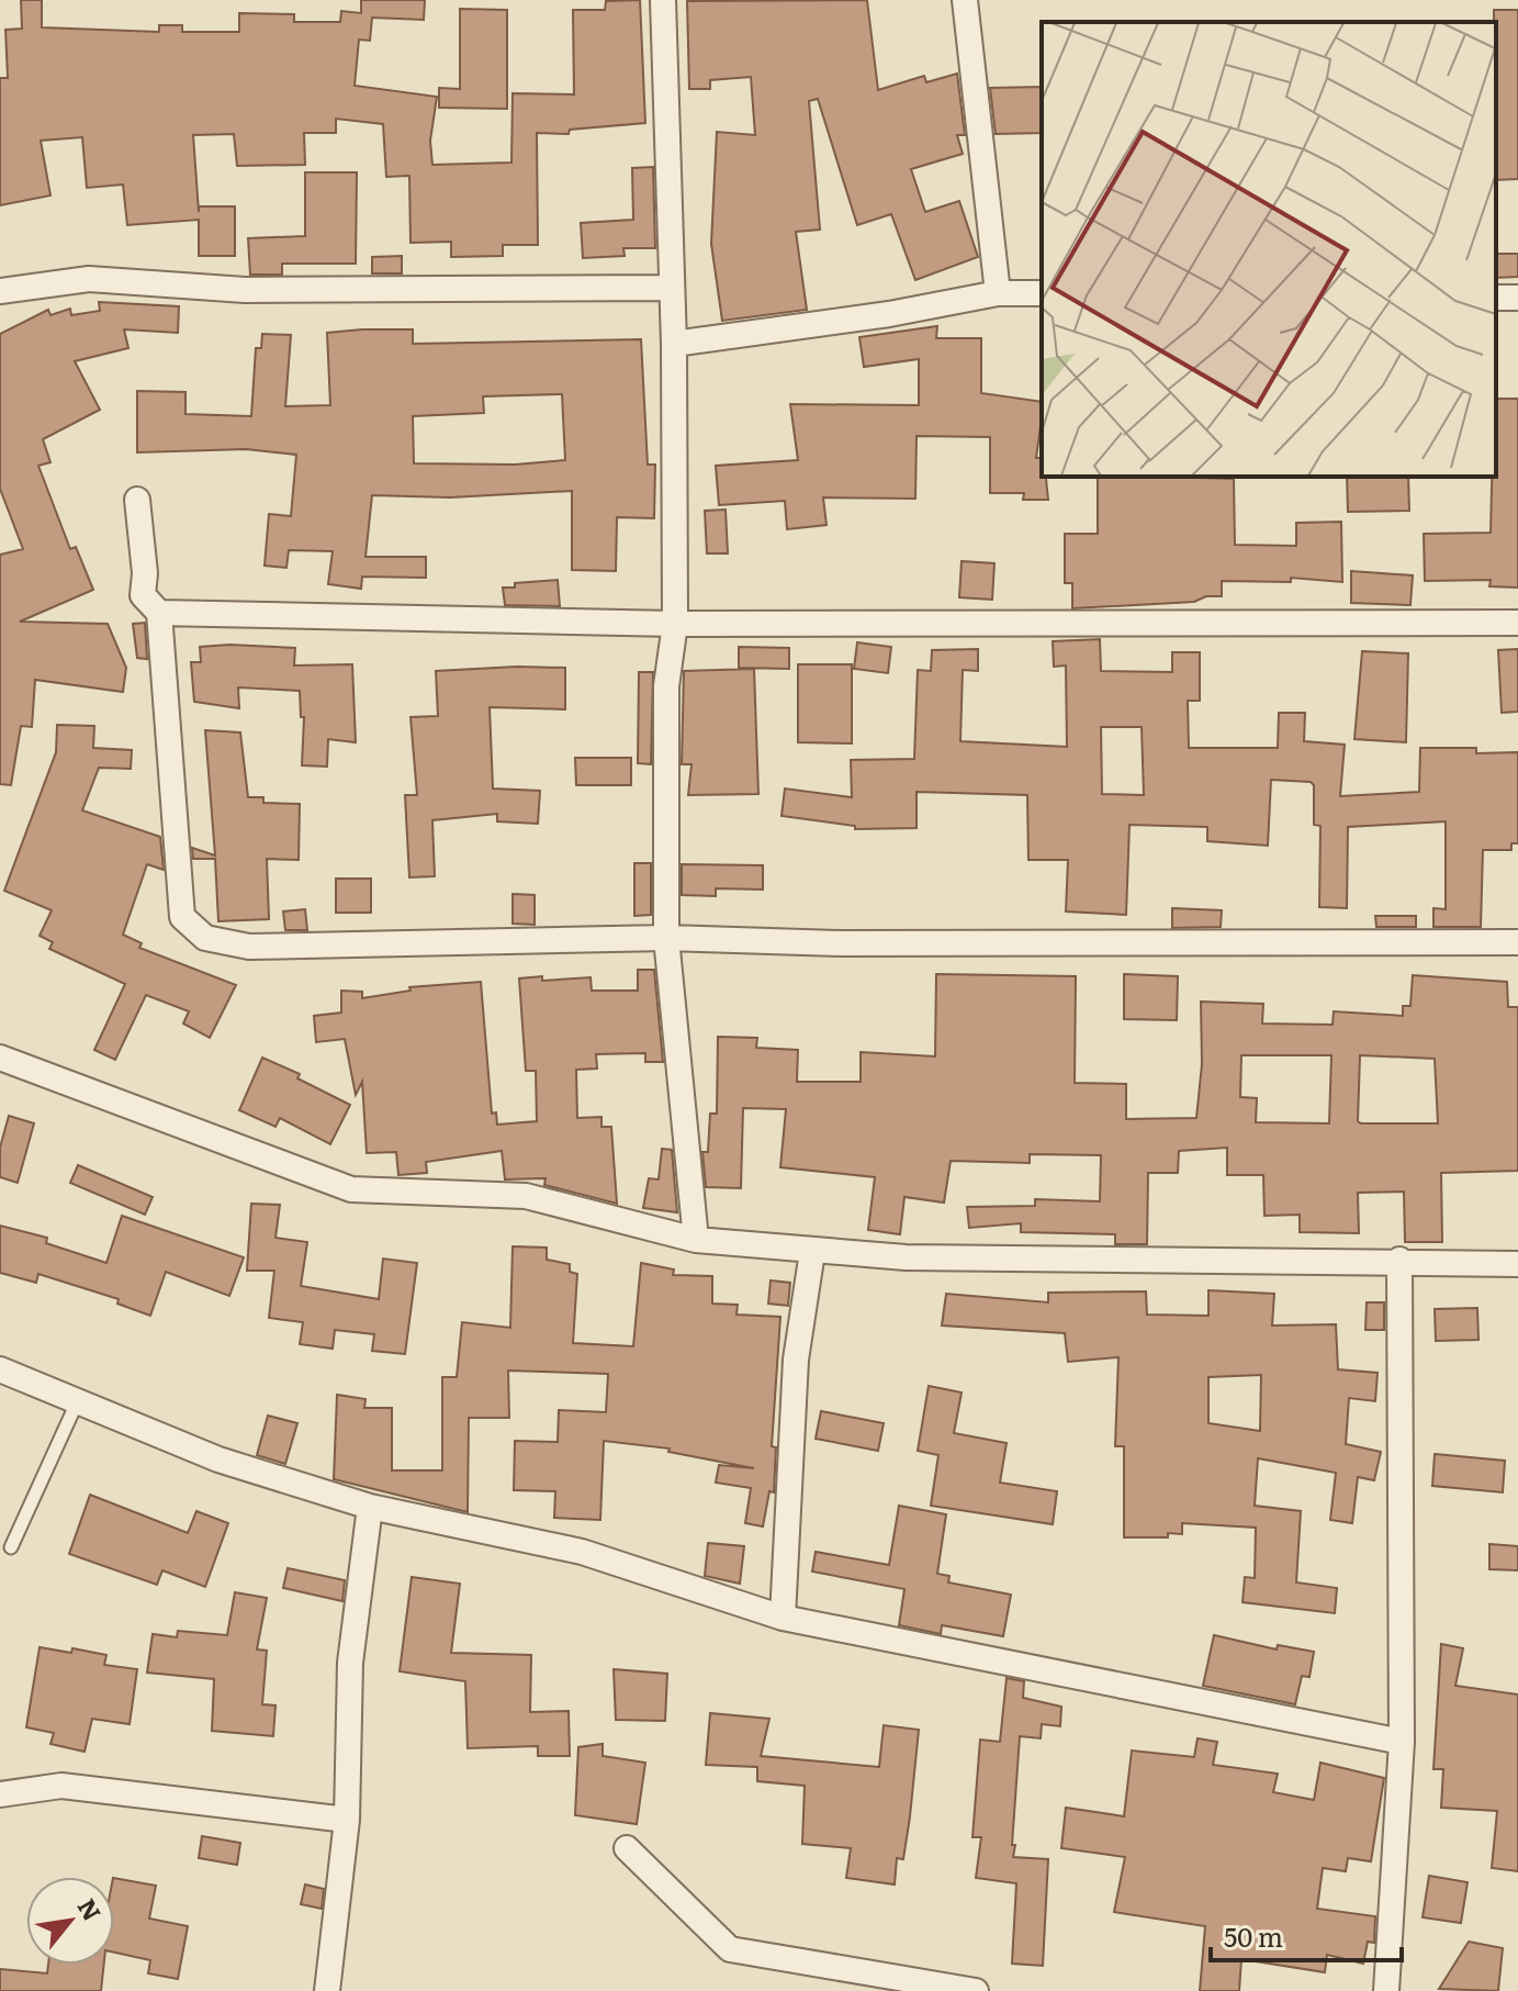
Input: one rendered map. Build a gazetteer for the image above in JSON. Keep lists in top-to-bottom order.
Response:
{
  "scale_bar": "50 m",
  "north": "top right"
}
